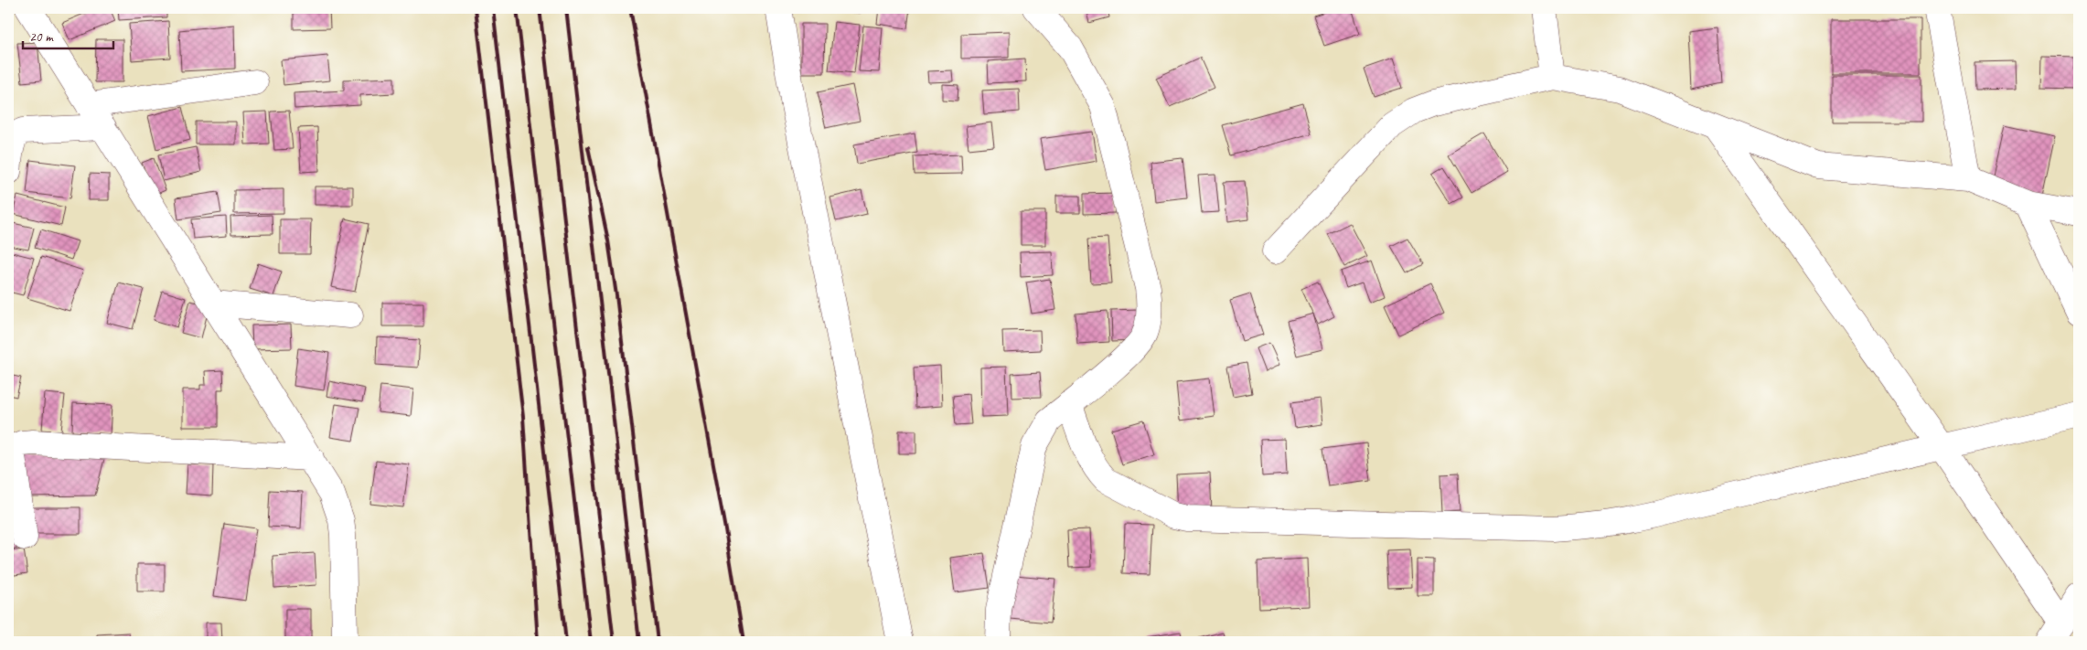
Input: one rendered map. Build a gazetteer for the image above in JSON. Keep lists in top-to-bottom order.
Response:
{
  "scale_bar": "20 m"
}
